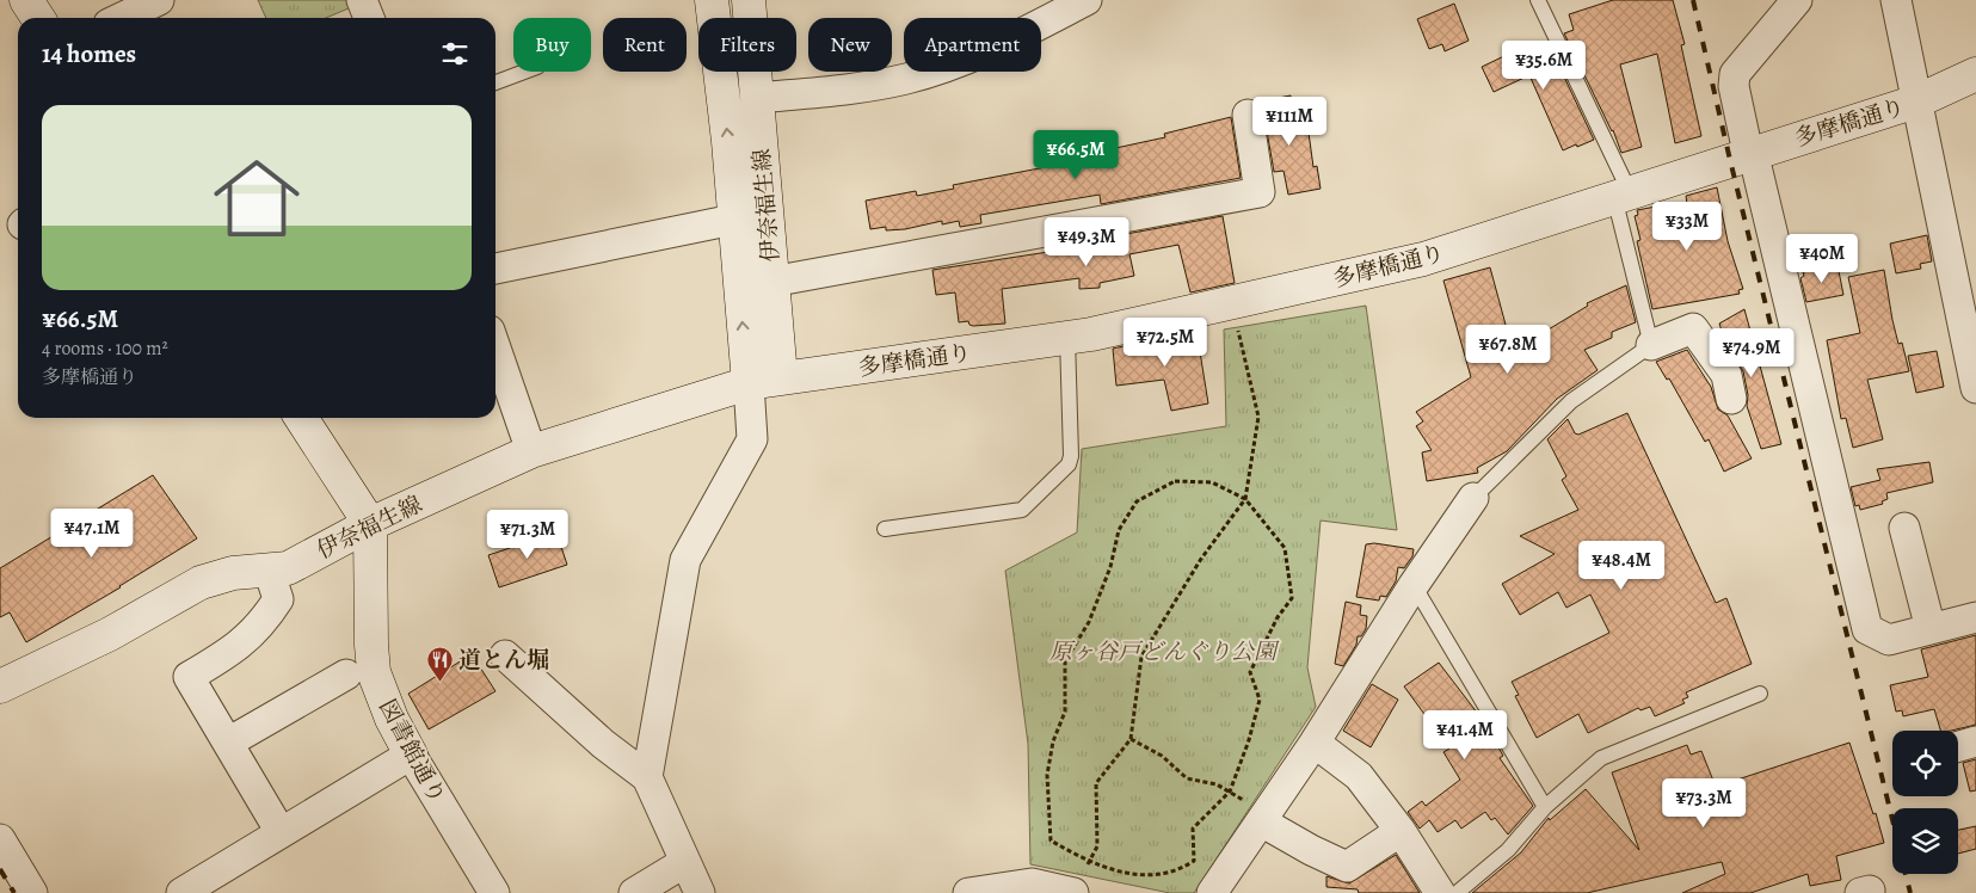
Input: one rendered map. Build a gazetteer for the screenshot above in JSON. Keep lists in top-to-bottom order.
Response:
{
  "streets": {
    "street": ["多摩橋通り", "伊奈福生線", "図書館通り"]
  },
  "crossings": [
    ["多摩橋通り", "伊奈福生線"],
    ["伊奈福生線", "図書館通り"]
  ],
  "parks": ["原ヶ谷戸どんぐり公園"],
  "places": {
    "restaurant": ["道とん堀"]
  },
  "page": {
    "chip": [
      "Buy",
      "Rent",
      "Filters",
      "New",
      "Apartment"
    ],
    "heading": "14 homes",
    "price": [
      "¥35.6M",
      "¥111M",
      "¥66.5M",
      "¥33M",
      "¥49.3M",
      "¥40M",
      "¥72.5M",
      "¥67.8M",
      "¥74.9M",
      "¥47.1M",
      "¥71.3M",
      "¥48.4M",
      "¥41.4M",
      "¥73.3M"
    ],
    "list": [
      {
        "name": "¥66.5M",
        "note": "4 rooms · 100 m² · 多摩橋通り"
      }
    ]
  }
}
